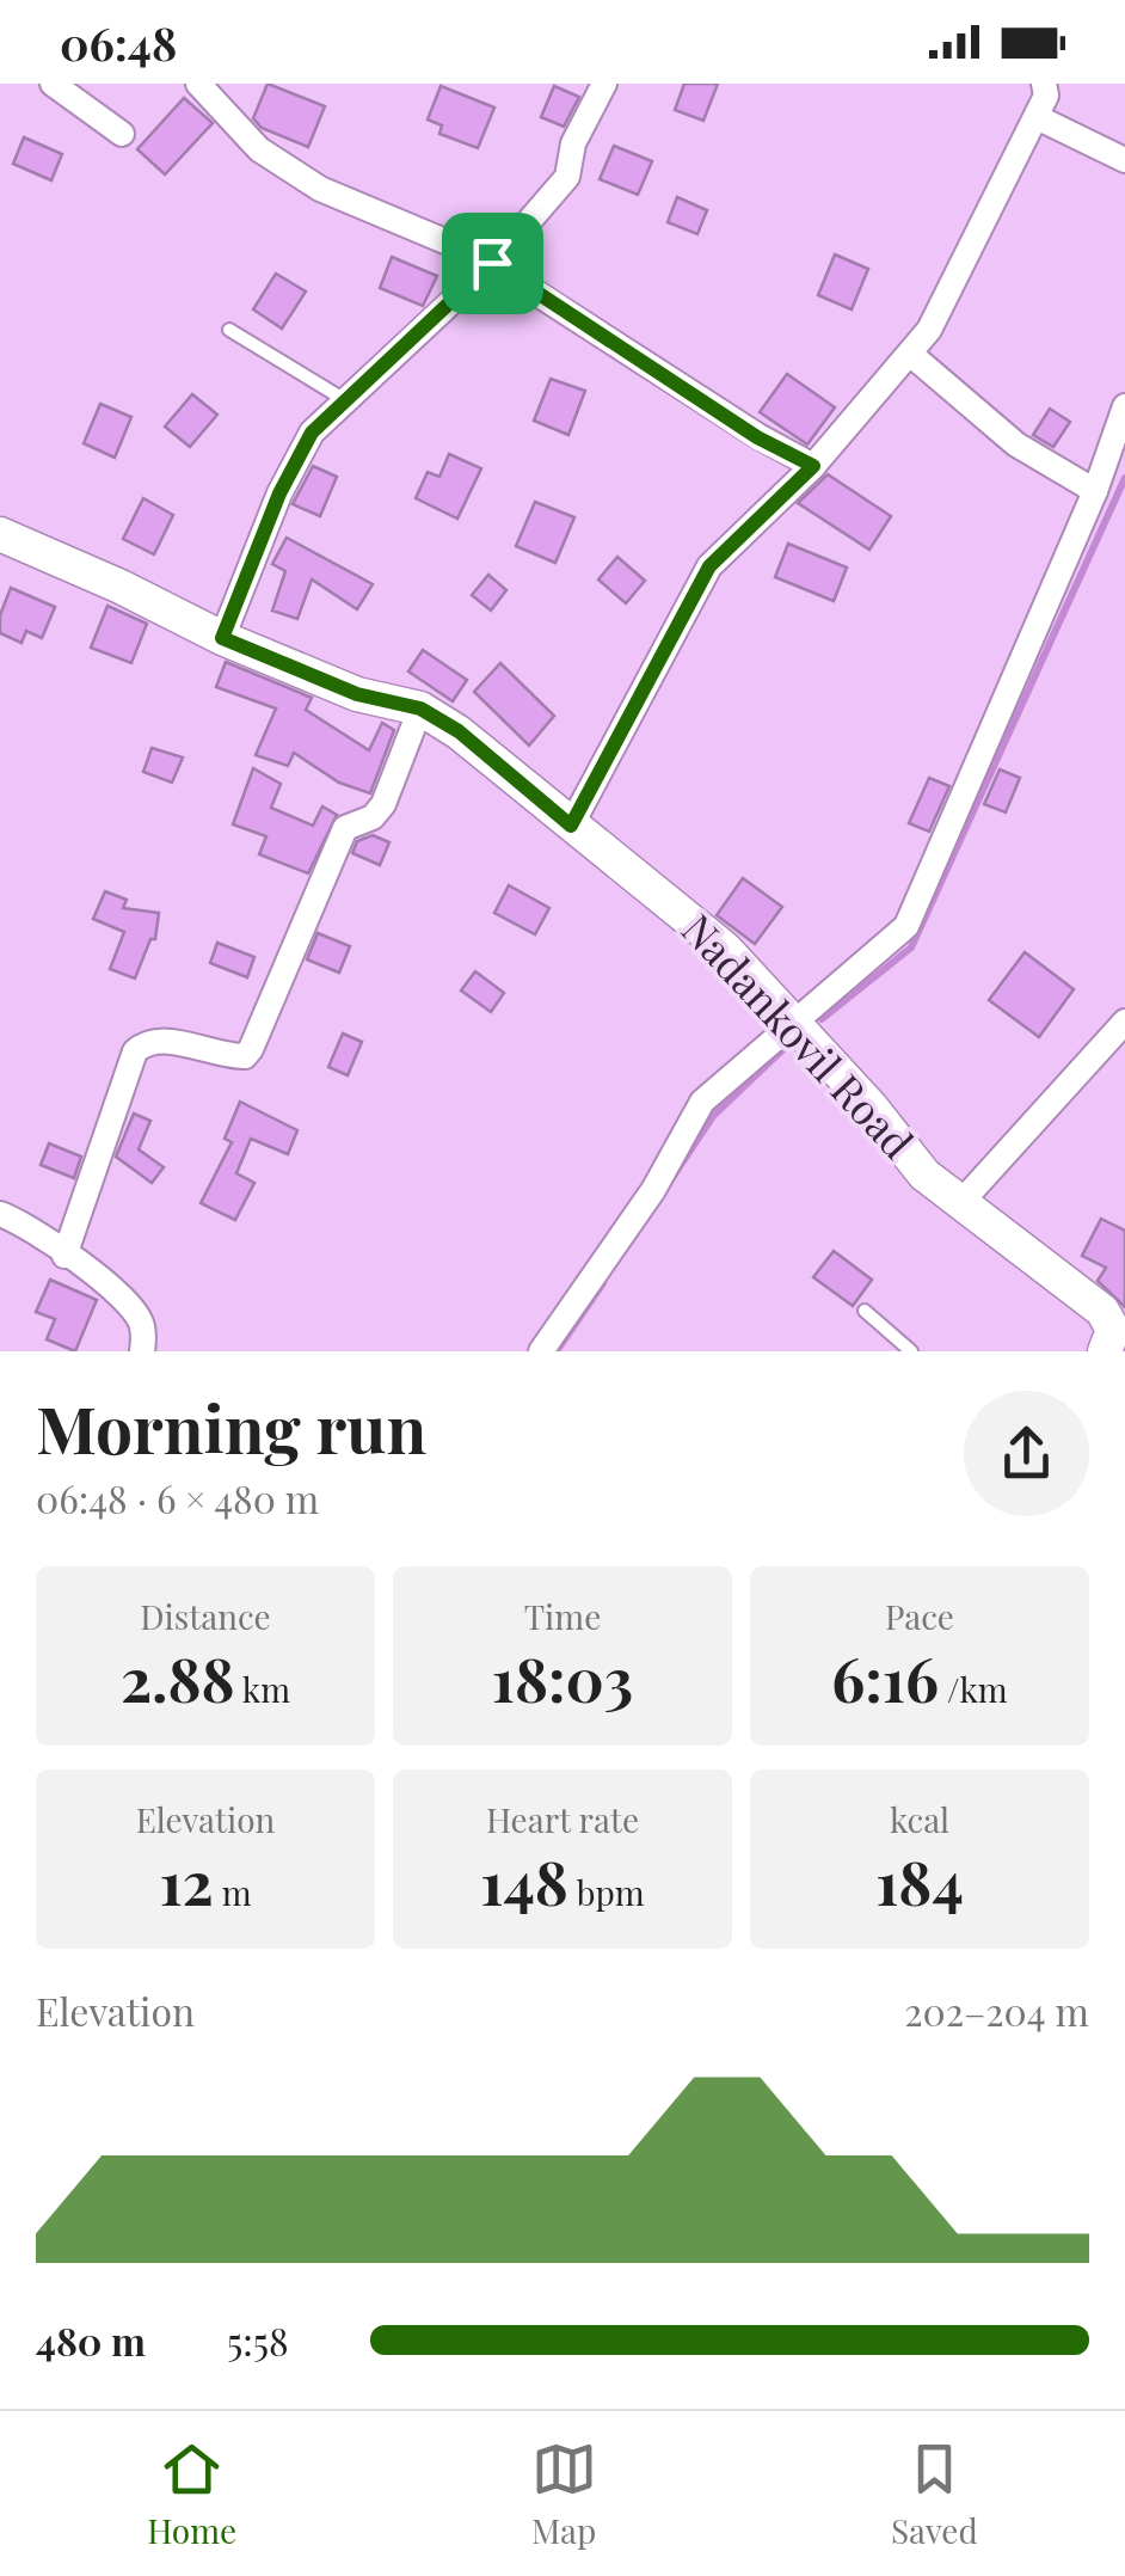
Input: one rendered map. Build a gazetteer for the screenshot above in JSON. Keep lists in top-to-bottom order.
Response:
{
  "streets": {
    "street": ["Nadankovil Road"]
  },
  "page": {
    "status": "06:48",
    "heading": ["Morning run", "06:48 · 6 × 480 m"],
    "stats": [
      ["Distance", "2.88 km"],
      ["Time", "18:03"],
      ["Pace", "6:16 /km"],
      ["Elevation", "12 m"],
      ["Heart rate", "148 bpm"],
      ["kcal", "184"]
    ],
    "chart": ["Elevation", "202–204 m"],
    "list": [
      {
        "name": "480 m",
        "note": "5:58"
      }
    ],
    "tabs": ["Home", "Map", "Saved"]
  }
}
